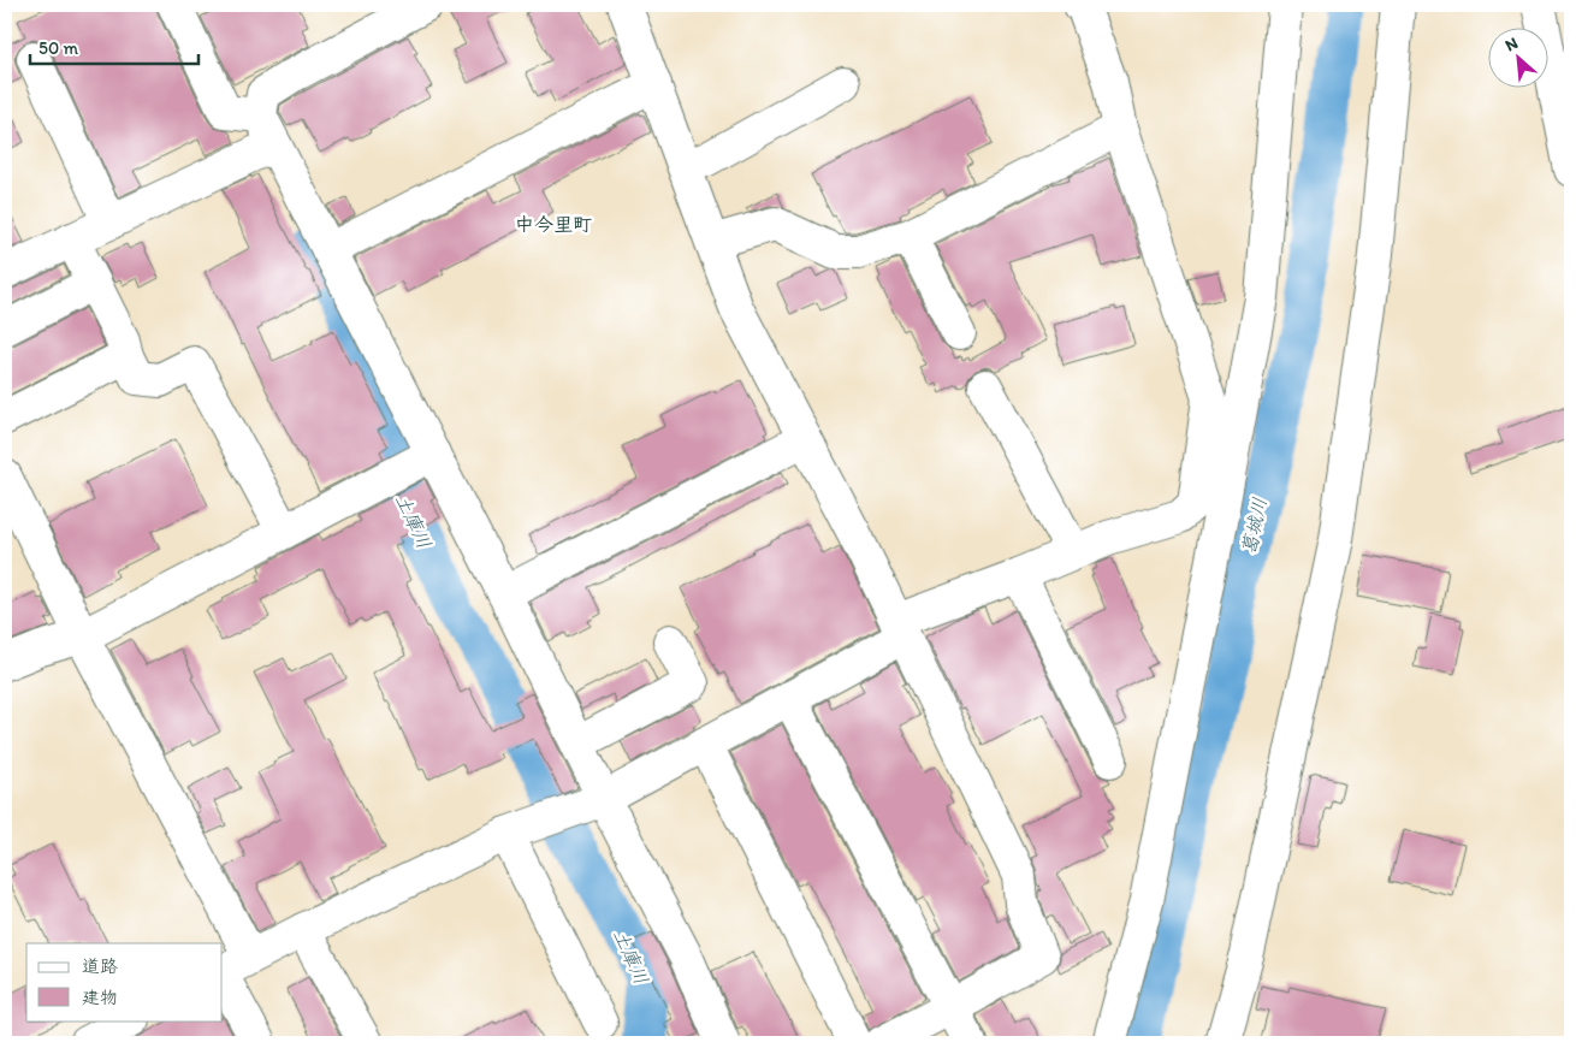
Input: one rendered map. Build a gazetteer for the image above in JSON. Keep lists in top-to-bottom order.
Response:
{
  "districts": ["中今里町"],
  "water": ["土庫川", "葛城川"],
  "legend": ["道路", "建物"],
  "scale_bar": "50 m",
  "north": "top left"
}
